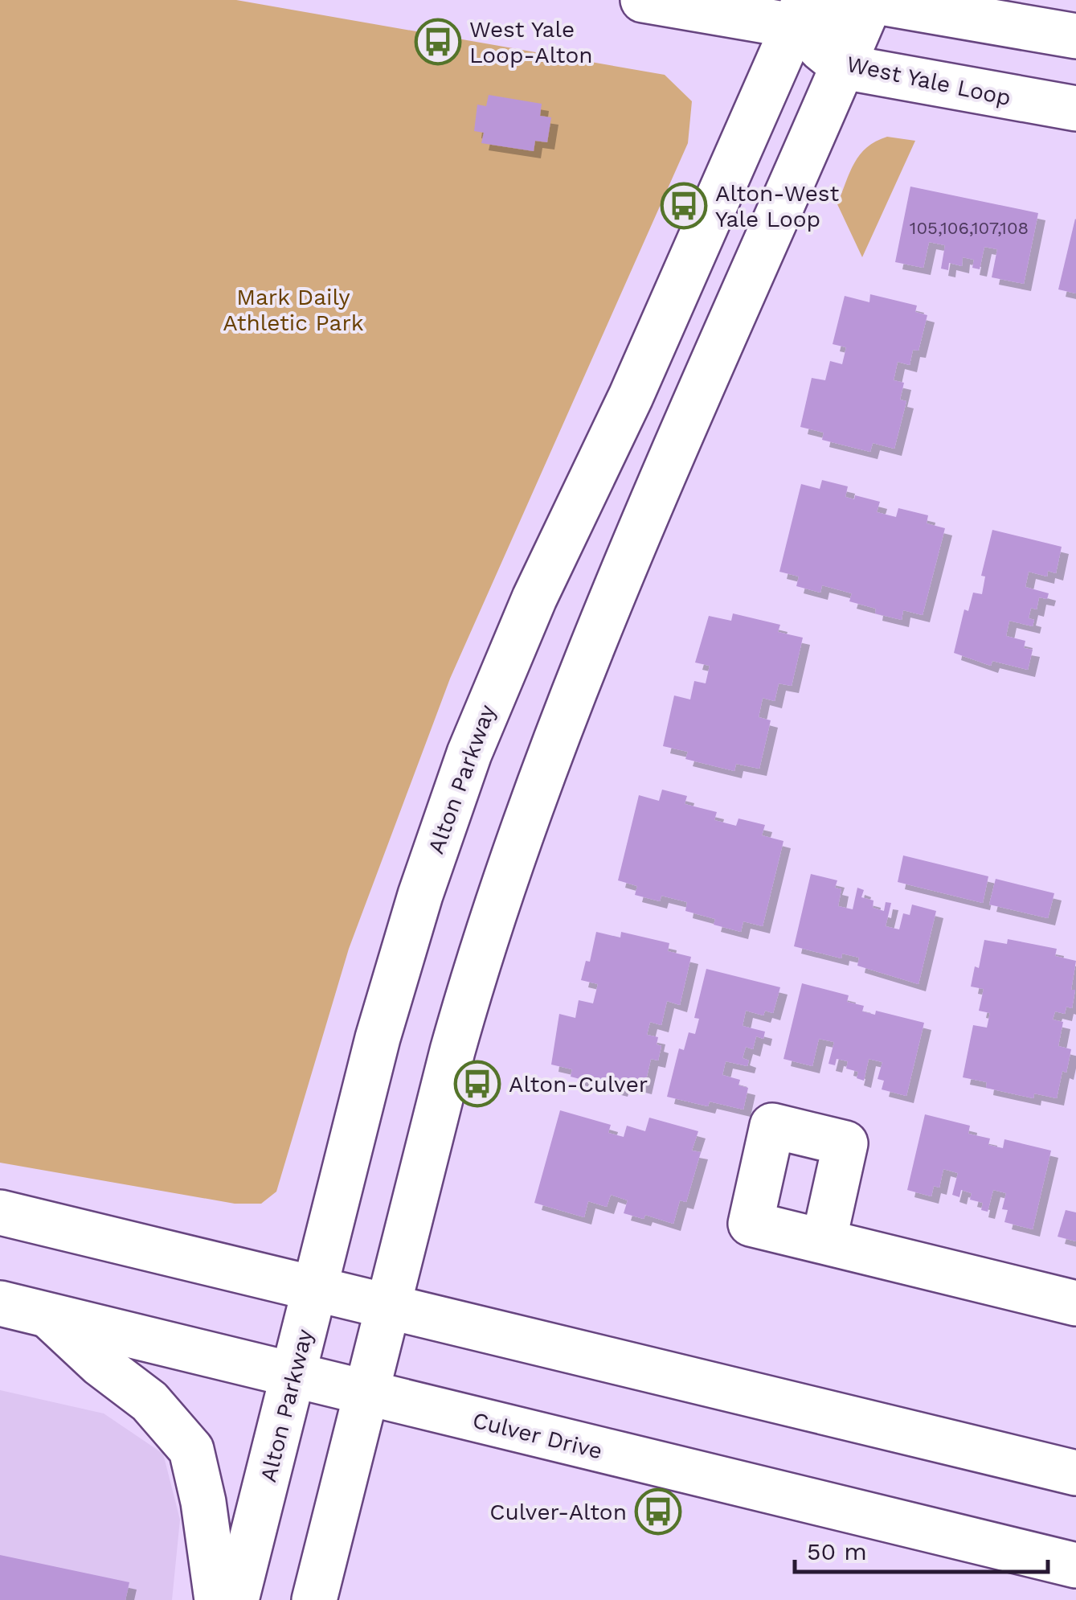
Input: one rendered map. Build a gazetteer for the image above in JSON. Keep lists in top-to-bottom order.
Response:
{
  "streets": {
    "main road": ["West Yale Loop", "Alton Parkway", "Culver Drive"]
  },
  "crossings": [
    ["West Yale Loop", "Alton Parkway"],
    ["Alton Parkway", "Culver Drive"]
  ],
  "parks": ["Mark Daily Athletic Park"],
  "places": {
    "bus stop": [
      "West Yale Loop-Alton",
      "Alton-West Yale Loop",
      "Alton-Culver",
      "Culver-Alton"
    ]
  },
  "house_numbers": ["105,106,107,108"],
  "scale_bar": "50 m"
}
